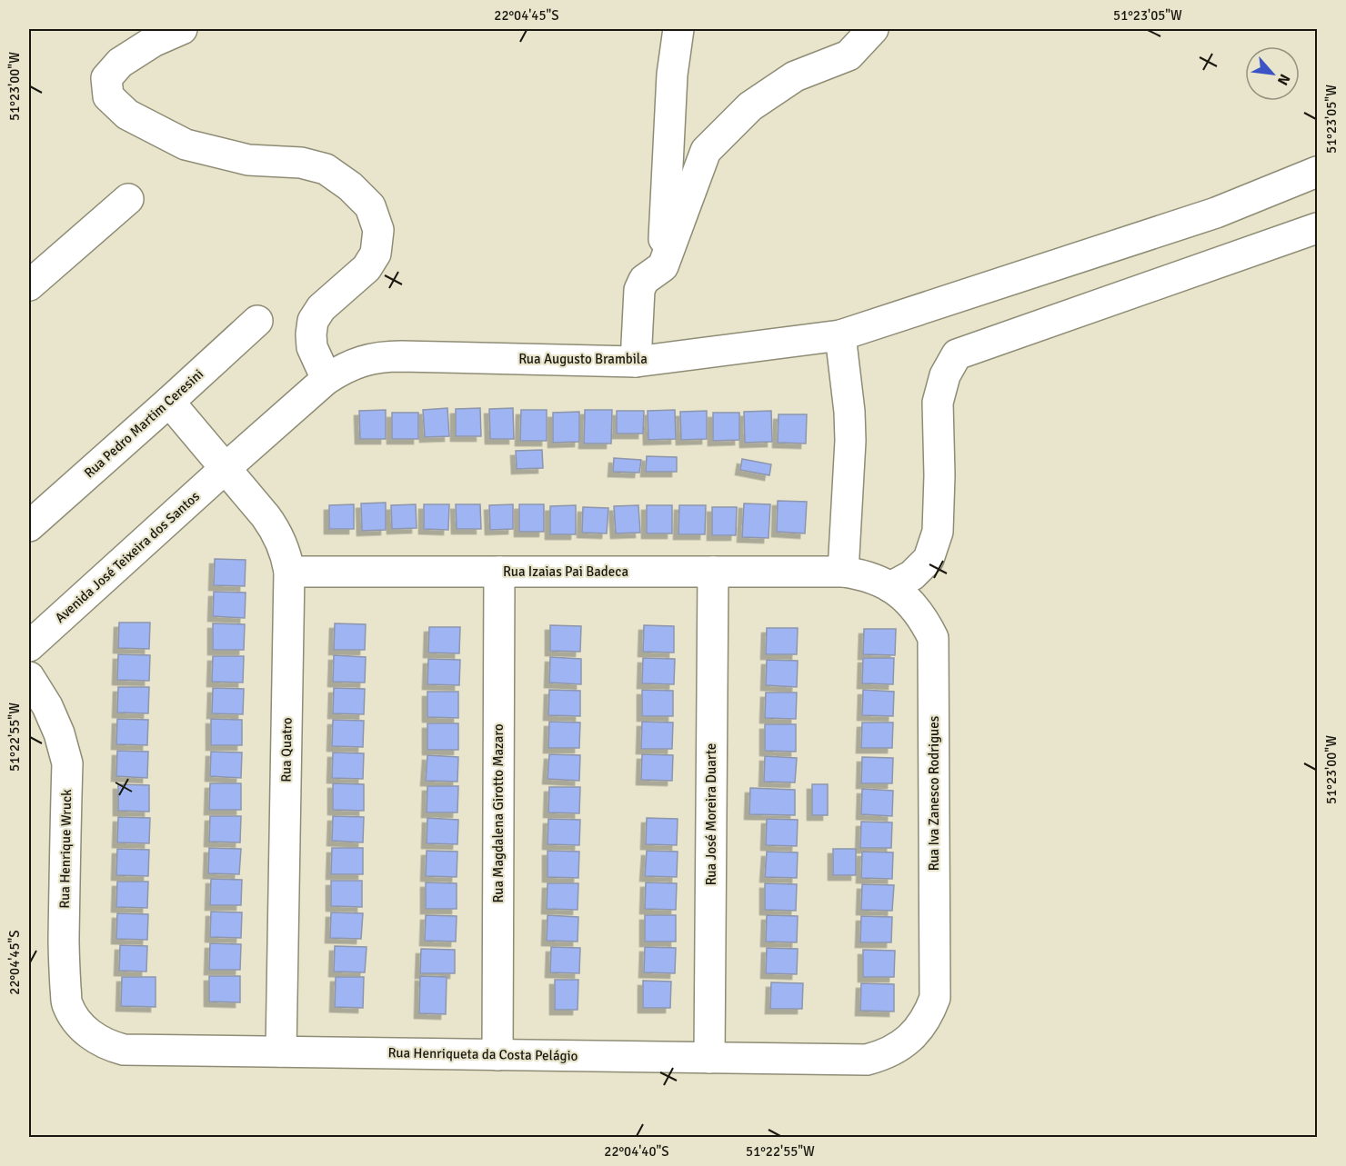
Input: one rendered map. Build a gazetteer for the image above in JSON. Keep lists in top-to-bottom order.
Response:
{
  "streets": {
    "street": [
      "Rua Augusto Brambila",
      "Rua Pedro Martim Ceresini",
      "Avenida José Teixeira dos Santos",
      "Rua Izaias Pai Badeca",
      "Rua Quatro",
      "Rua Iva Zanesco Rodrigues",
      "Rua Magdalena Girotto Mazaro",
      "Rua José Moreira Duarte",
      "Rua Henrique Wruck",
      "Rua Henriqueta da Costa Pelágio"
    ]
  },
  "crossings": [
    ["Rua Augusto Brambila", "Avenida José Teixeira dos Santos"],
    ["Rua Augusto Brambila", "Rua Quatro"],
    ["Rua Pedro Martim Ceresini", "Rua Quatro"],
    ["Avenida José Teixeira dos Santos", "Rua Quatro"],
    ["Rua Izaias Pai Badeca", "Rua Quatro"],
    ["Rua Izaias Pai Badeca", "Rua Iva Zanesco Rodrigues"],
    ["Rua Izaias Pai Badeca", "Rua Magdalena Girotto Mazaro"],
    ["Rua Izaias Pai Badeca", "Rua José Moreira Duarte"],
    ["Rua Quatro", "Rua Henriqueta da Costa Pelágio"],
    ["Rua Iva Zanesco Rodrigues", "Rua Henriqueta da Costa Pelágio"],
    ["Rua Magdalena Girotto Mazaro", "Rua Henriqueta da Costa Pelágio"],
    ["Rua José Moreira Duarte", "Rua Henriqueta da Costa Pelágio"],
    ["Rua Henrique Wruck", "Rua Henriqueta da Costa Pelágio"]
  ],
  "north": "bottom right",
  "coordinates": [
    "22°04'45\"S",
    "51°23'05\"W",
    "51°23'00\"W",
    "51°22'55\"W",
    "22°04'40\"S"
  ]
}
